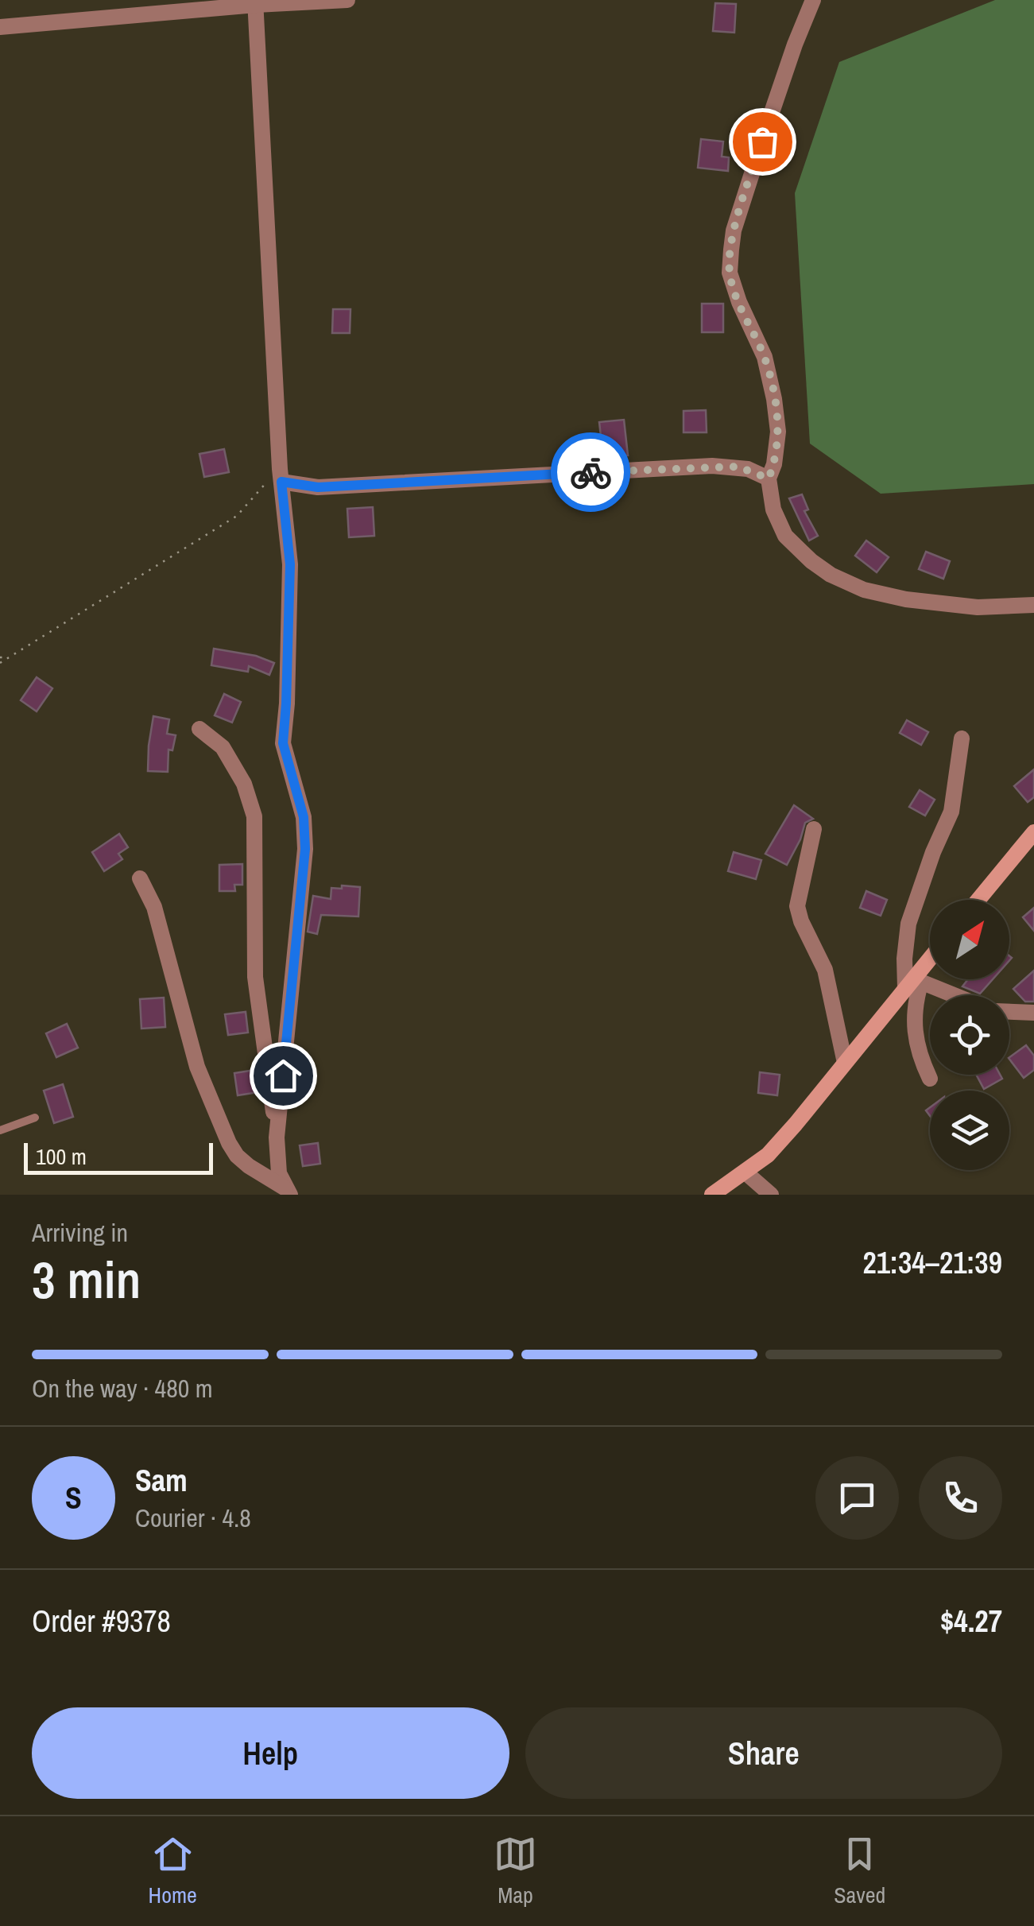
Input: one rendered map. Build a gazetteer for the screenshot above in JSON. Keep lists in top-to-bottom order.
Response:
{
  "scale_bar": "100 m",
  "north": "top right",
  "page": {
    "scale": "100 m",
    "heading": ["3 min", "Arriving in", "21:34–21:39"],
    "panel": [
      "Sam",
      "Courier · 4.8",
      "Order #9378",
      "$4.27"
    ],
    "bar": "On the way · 480 m",
    "round": "S",
    "buttons": ["Help", "Share"],
    "tabs": ["Home", "Map", "Saved"]
  }
}
